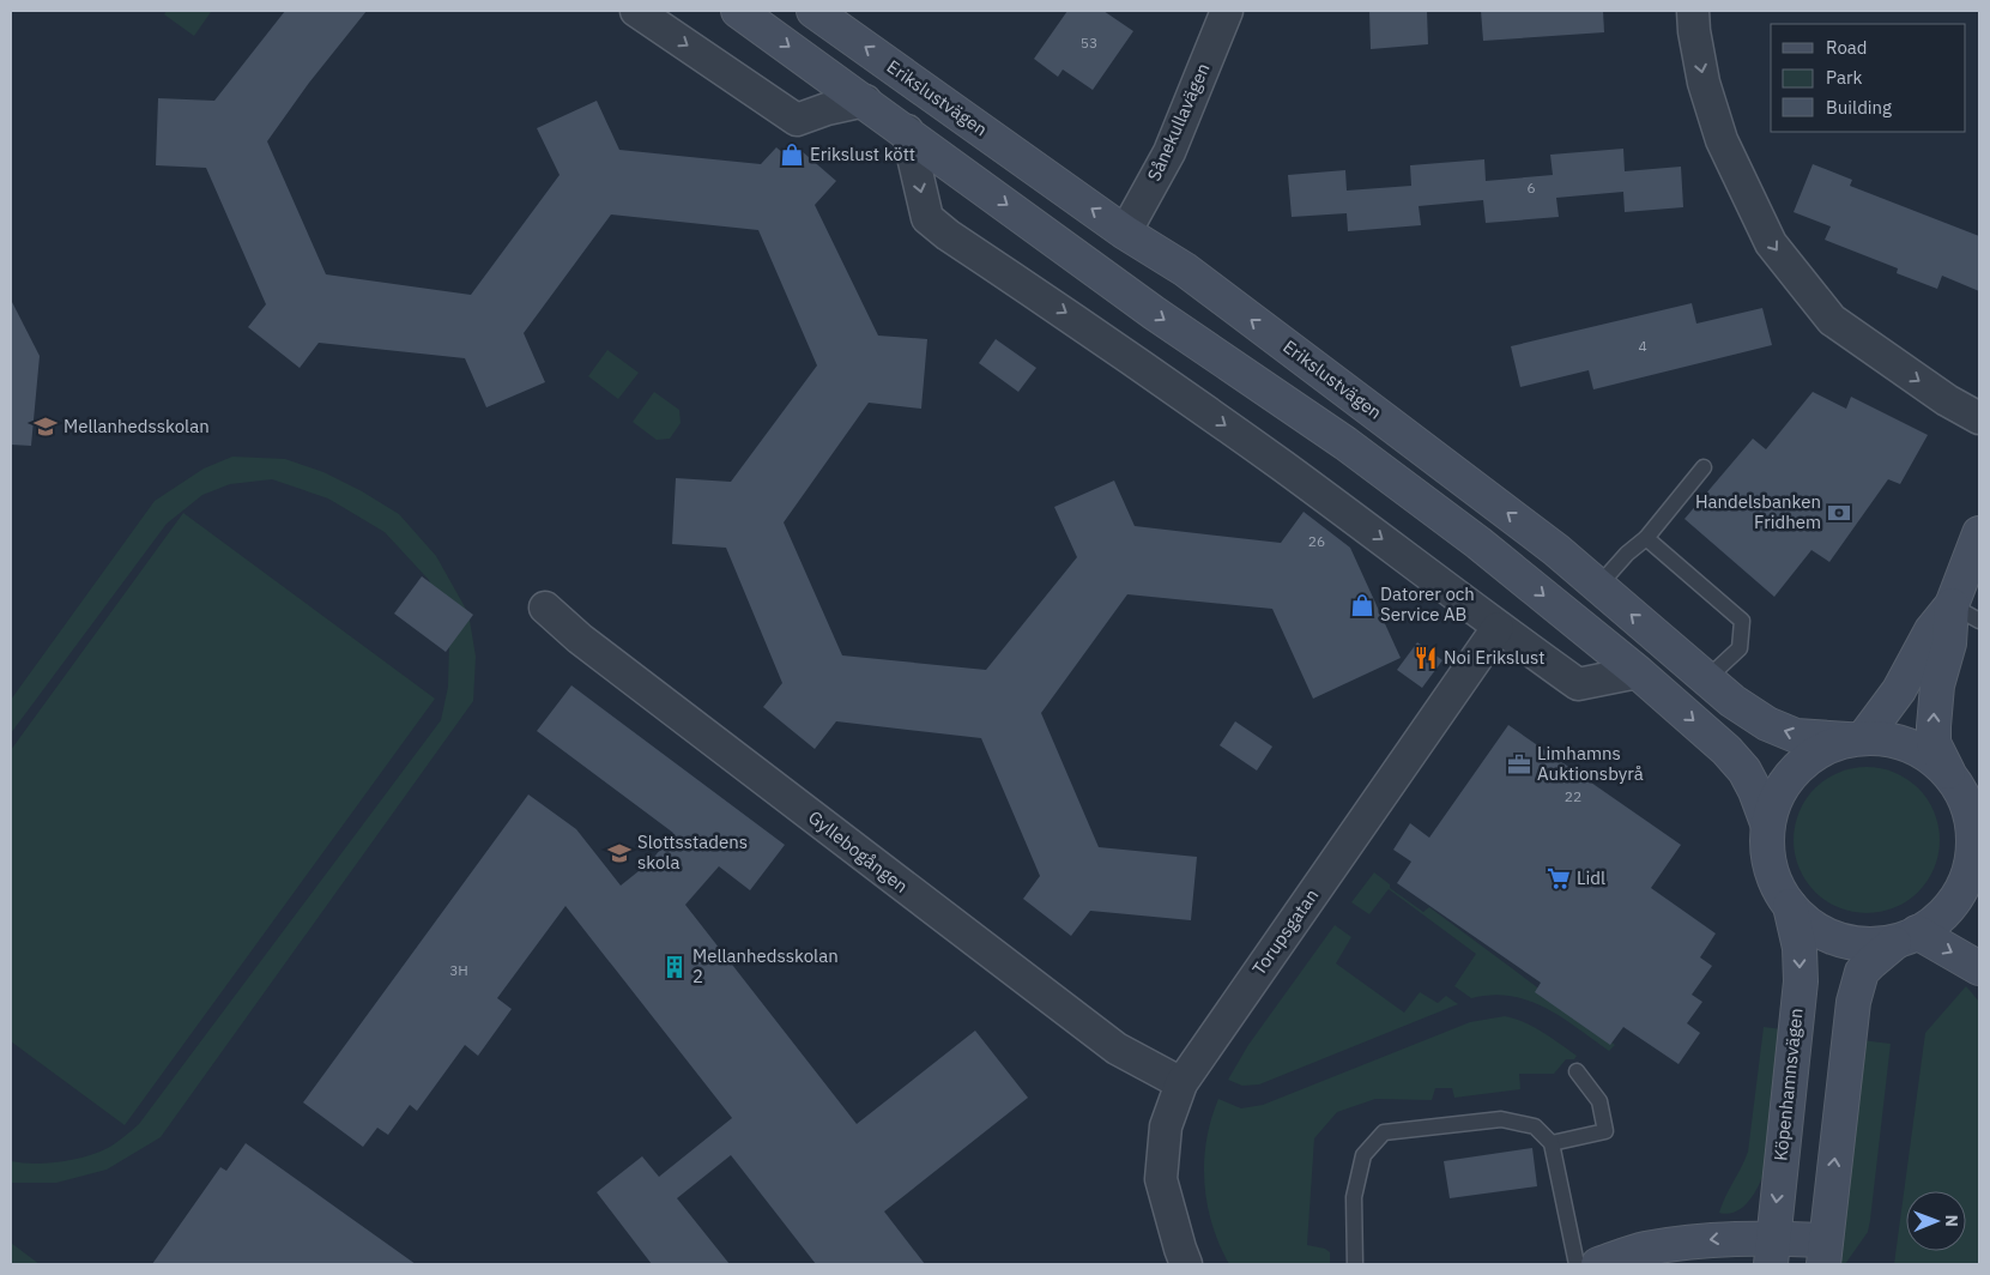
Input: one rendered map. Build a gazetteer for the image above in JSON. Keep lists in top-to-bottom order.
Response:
{
  "streets": {
    "street": [
      "Erikslustvägen",
      "Sånekullavägen",
      "Gyllebogången",
      "Torupsgatan",
      "Köpenhamnsvägen"
    ]
  },
  "crossings": [
    ["Erikslustvägen", "Sånekullavägen"],
    ["Erikslustvägen", "Köpenhamnsvägen"],
    ["Gyllebogången", "Torupsgatan"]
  ],
  "places": {
    "shop": ["Erikslust kött", "Datorer och Service AB"],
    "school or university": ["Mellanhedsskolan", "Slottsstadens skola"],
    "bank": ["Handelsbanken Fridhem"],
    "restaurant": ["Noi Erikslust"],
    "office": ["Limhamns Auktionsbyrå"],
    "supermarket": ["Lidl"],
    "building": ["Mellanhedsskolan 2"]
  },
  "house_numbers": [
    "53",
    "6",
    "4",
    "26",
    "22",
    "3H"
  ],
  "legend": ["Road", "Park", "Building"],
  "north": "right"
}
